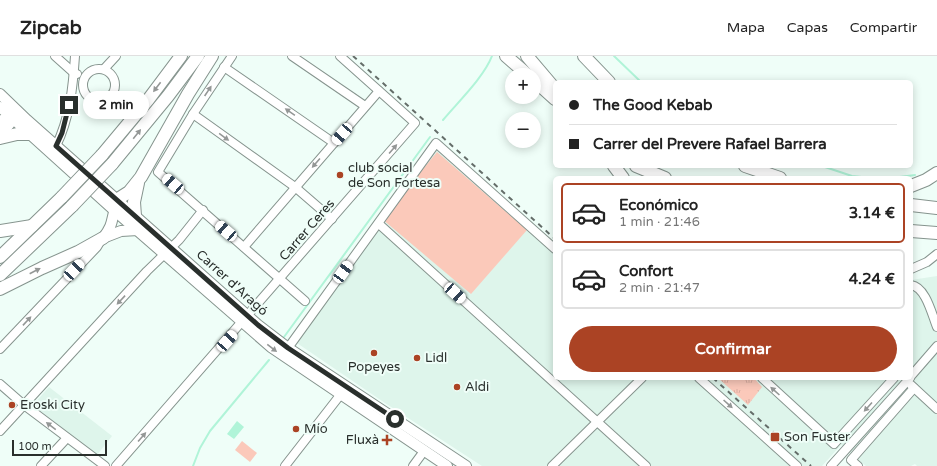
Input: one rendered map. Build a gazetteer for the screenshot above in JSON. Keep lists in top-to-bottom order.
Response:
{
  "streets": {
    "main road": ["Carrer d'Aragó"],
    "street": ["Carrer Ceres"]
  },
  "crossings": [
    ["Carrer Ceres", "Carrer d'Aragó"]
  ],
  "places": {
    "other": [
      "club social de Son Fortesa",
      "Popeyes",
      "Lidl",
      "Aldi",
      "Eroski City",
      "Mío"
    ],
    "transit": ["Son Fuster"],
    "health": ["Fluxà"]
  },
  "scale_bar": "100 m",
  "page": {
    "header": "Zipcab",
    "nav": ["Mapa", "Capas", "Compartir"],
    "map_buttons": ["+", "−"],
    "banner": ["The Good Kebab", "Carrer del Prevere Rafael Barrera"],
    "bubble": "2 min",
    "list": [
      {
        "name": "Económico",
        "note": "1 min · 21:46",
        "value": "3.14 €"
      },
      {
        "name": "Confort",
        "note": "2 min · 21:47",
        "value": "4.24 €"
      }
    ],
    "buttons": "Confirmar",
    "scale": "100 m"
  }
}
